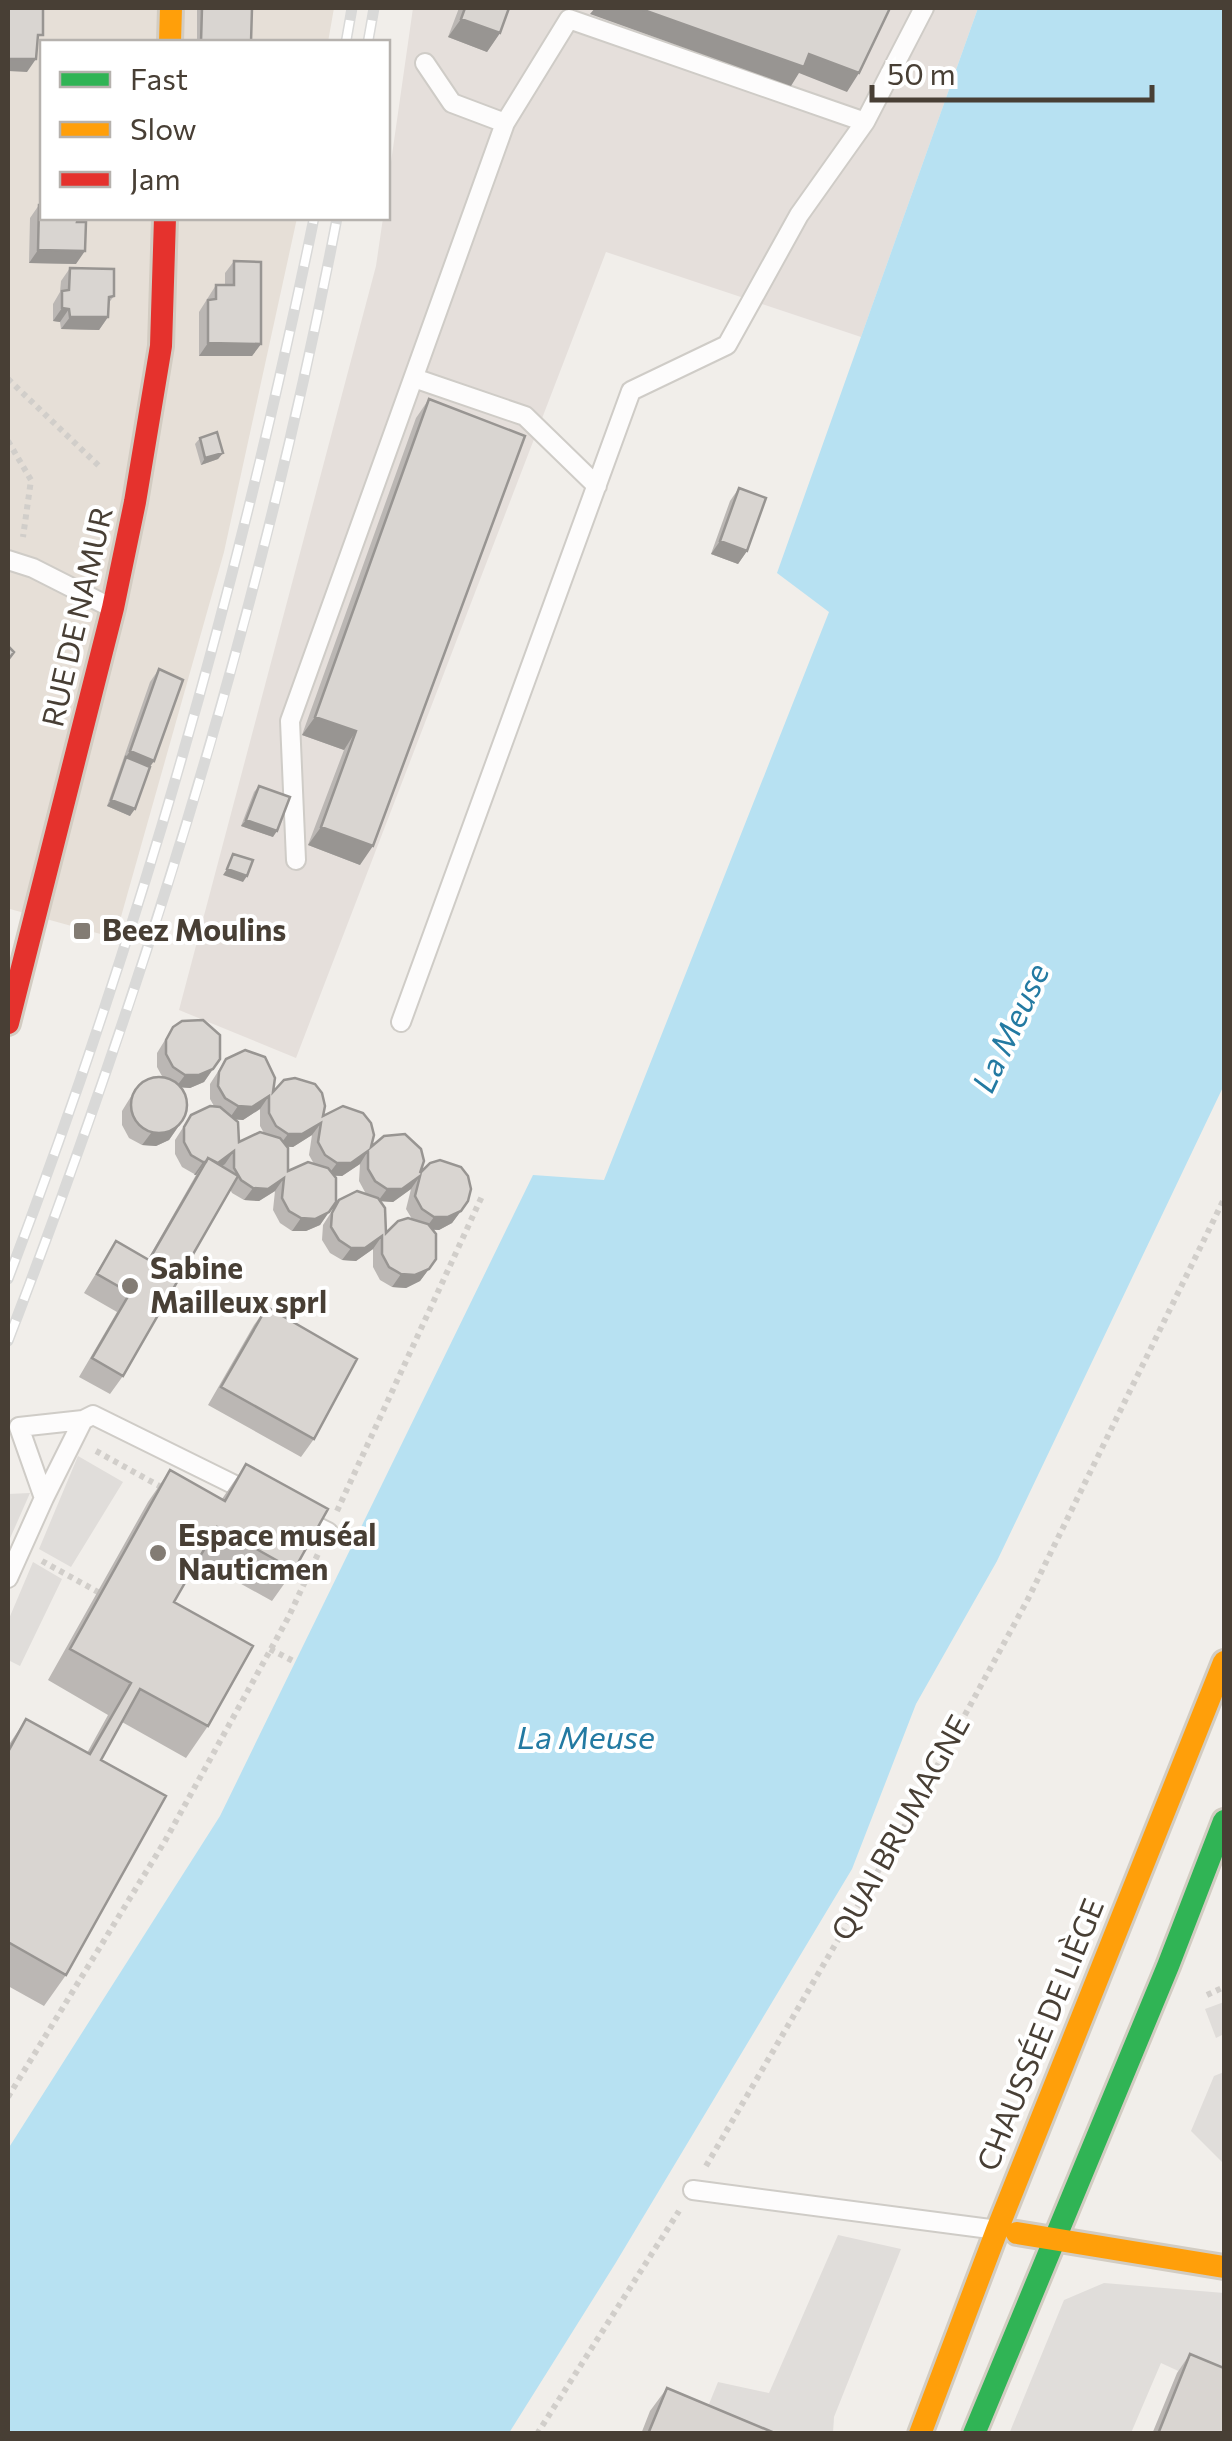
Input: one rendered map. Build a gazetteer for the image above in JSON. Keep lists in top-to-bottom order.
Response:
{
  "streets": {
    "main road": ["RUE DE NAMUR", "CHAUSSÉE DE LIÈGE"],
    "path": ["QUAI BRUMAGNE"]
  },
  "water": ["La Meuse"],
  "places": {
    "transit": ["Beez Moulins"],
    "other": ["Sabine Mailleux sprl", "Espace muséal Nauticmen"]
  },
  "legend": ["Fast", "Slow", "Jam"],
  "scale_bar": "50 m"
}
